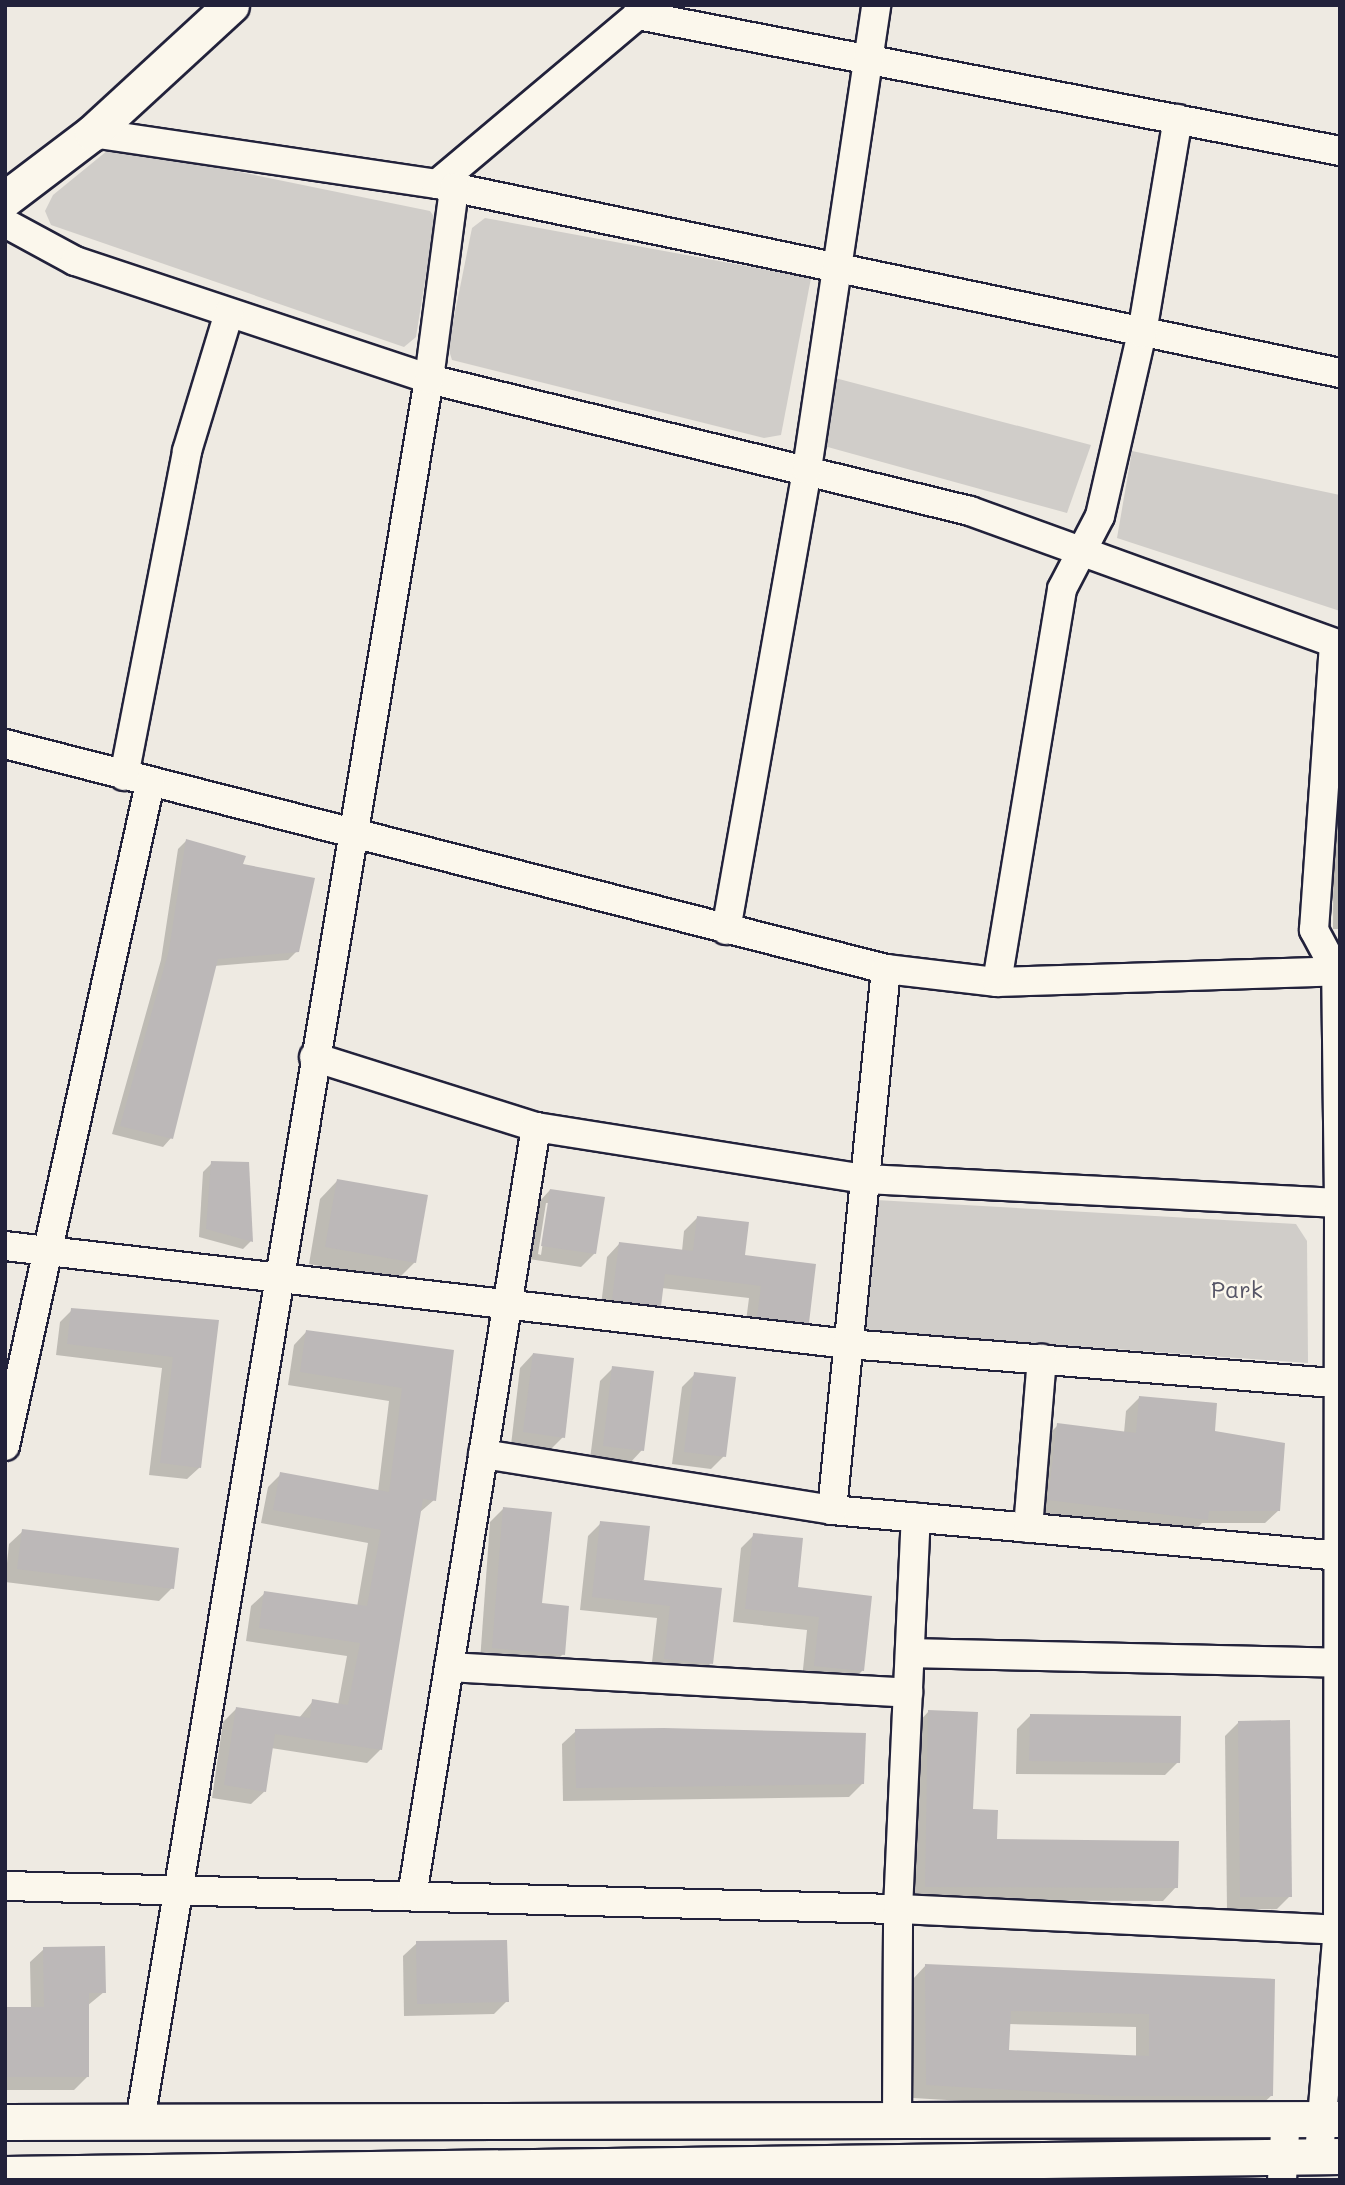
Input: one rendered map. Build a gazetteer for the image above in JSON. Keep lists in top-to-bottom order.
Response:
{
  "parks": ["Park"]
}
